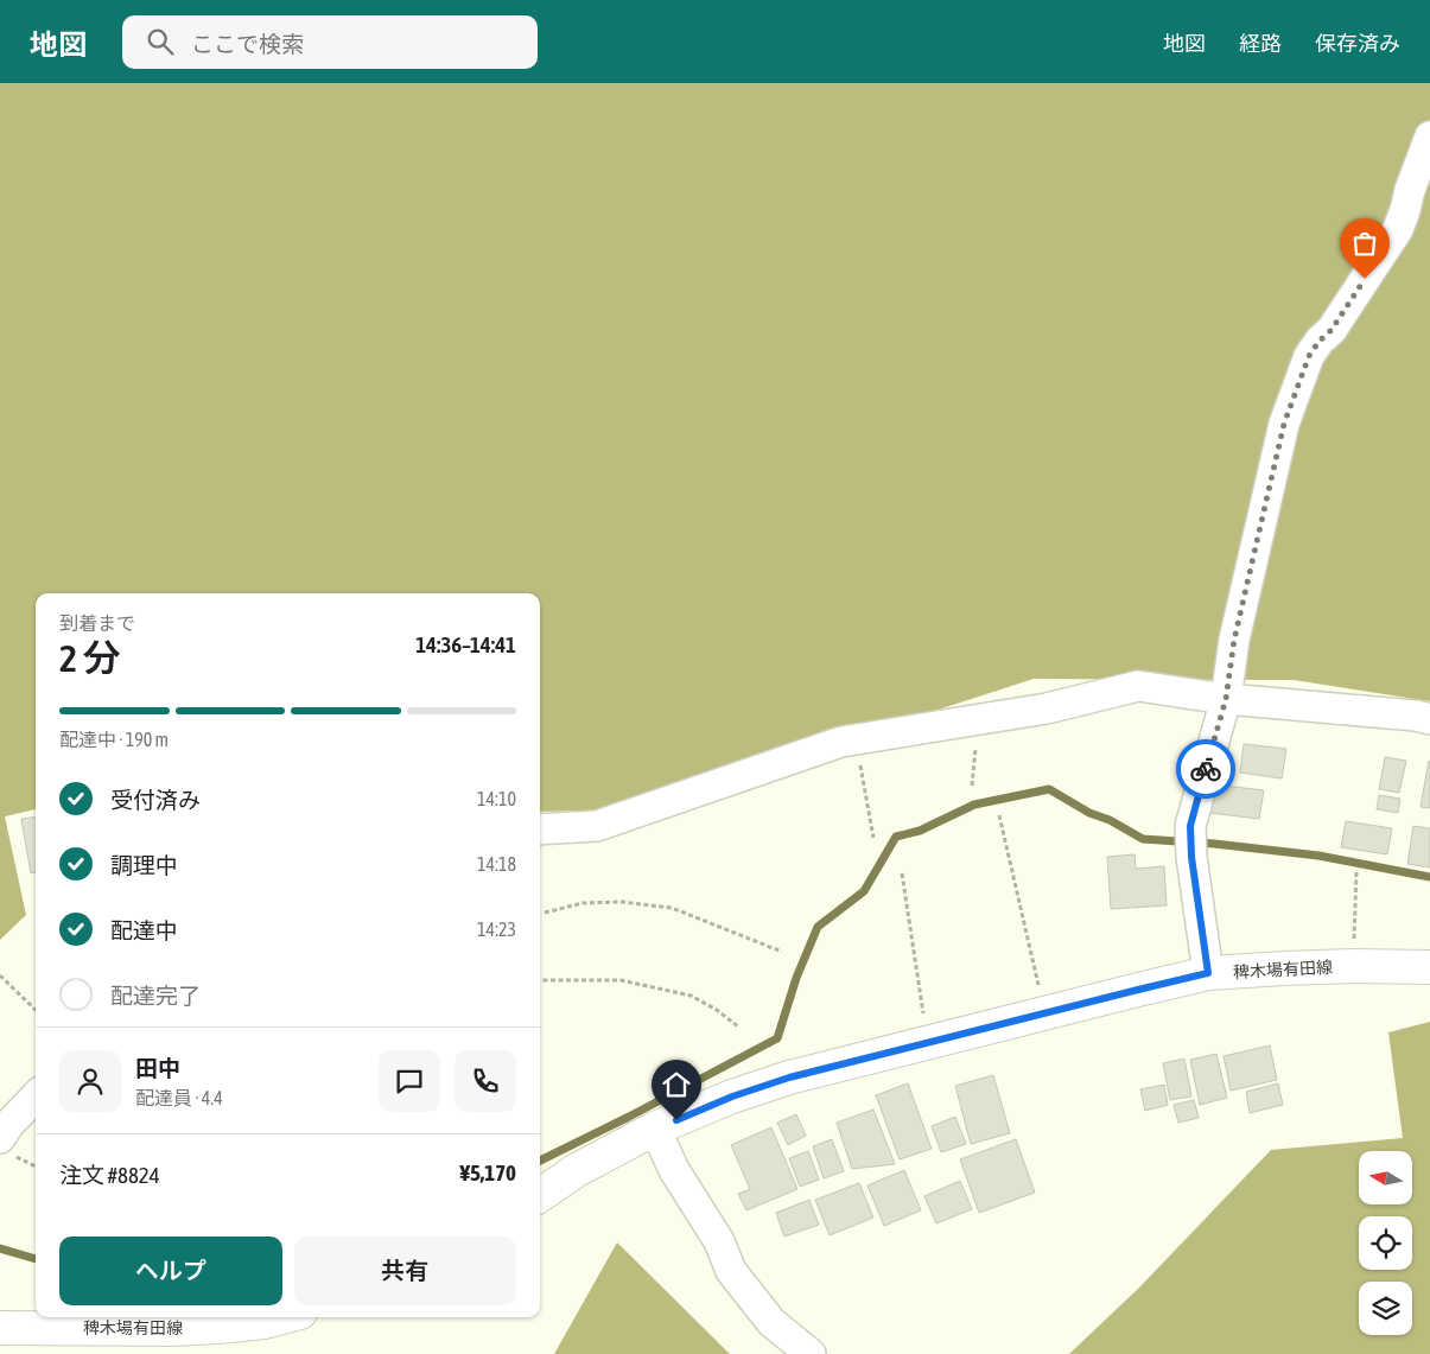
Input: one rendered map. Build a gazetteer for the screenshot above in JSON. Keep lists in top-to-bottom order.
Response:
{
  "streets": {
    "main road": ["稗木場有田線"]
  },
  "north": "left",
  "page": {
    "header": "地図",
    "search": "ここで検索",
    "nav": ["地図", "経路", "保存済み"],
    "heading": ["2 分", "到着まで", "14:36–14:41"],
    "panel": [
      "田中",
      "配達員 · 4.4",
      "注文 #8824",
      "¥5,170"
    ],
    "bar": "配達中 · 190 m",
    "list": [
      ["受付済み", "14:10"],
      ["調理中", "14:18"],
      ["配達中", "14:23"],
      "配達完了"
    ],
    "buttons": ["ヘルプ", "共有"]
  }
}
